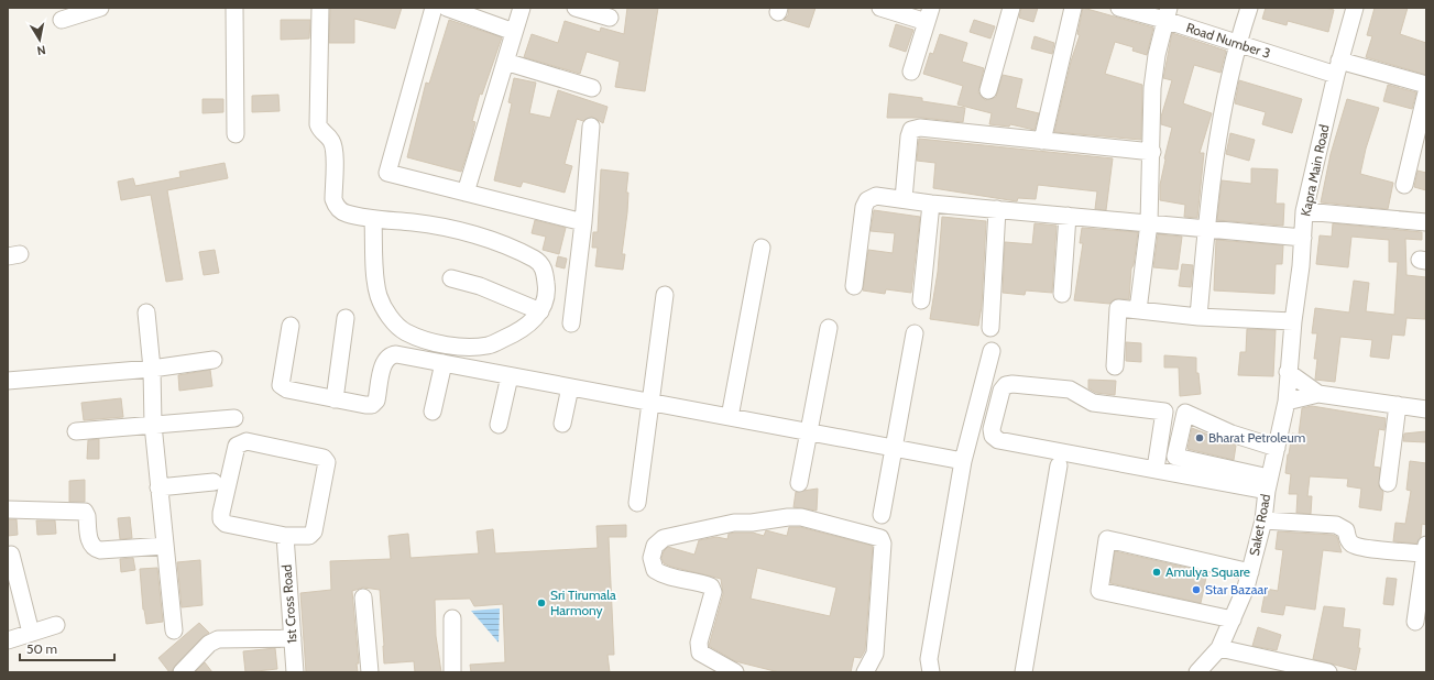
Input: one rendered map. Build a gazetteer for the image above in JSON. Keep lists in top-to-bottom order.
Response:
{
  "streets": {
    "street": [
      "Road Number 3",
      "Kapra Main Road",
      "Saket Road",
      "1st Cross Road"
    ]
  },
  "crossings": [
    ["Road Number 3", "Kapra Main Road"],
    ["Kapra Main Road", "Saket Road"]
  ],
  "places": [
    "Bharat Petroleum",
    "Amulya Square",
    "Star Bazaar",
    "Sri Tirumala Harmony"
  ],
  "scale_bar": "50 m",
  "north": "bottom"
}
